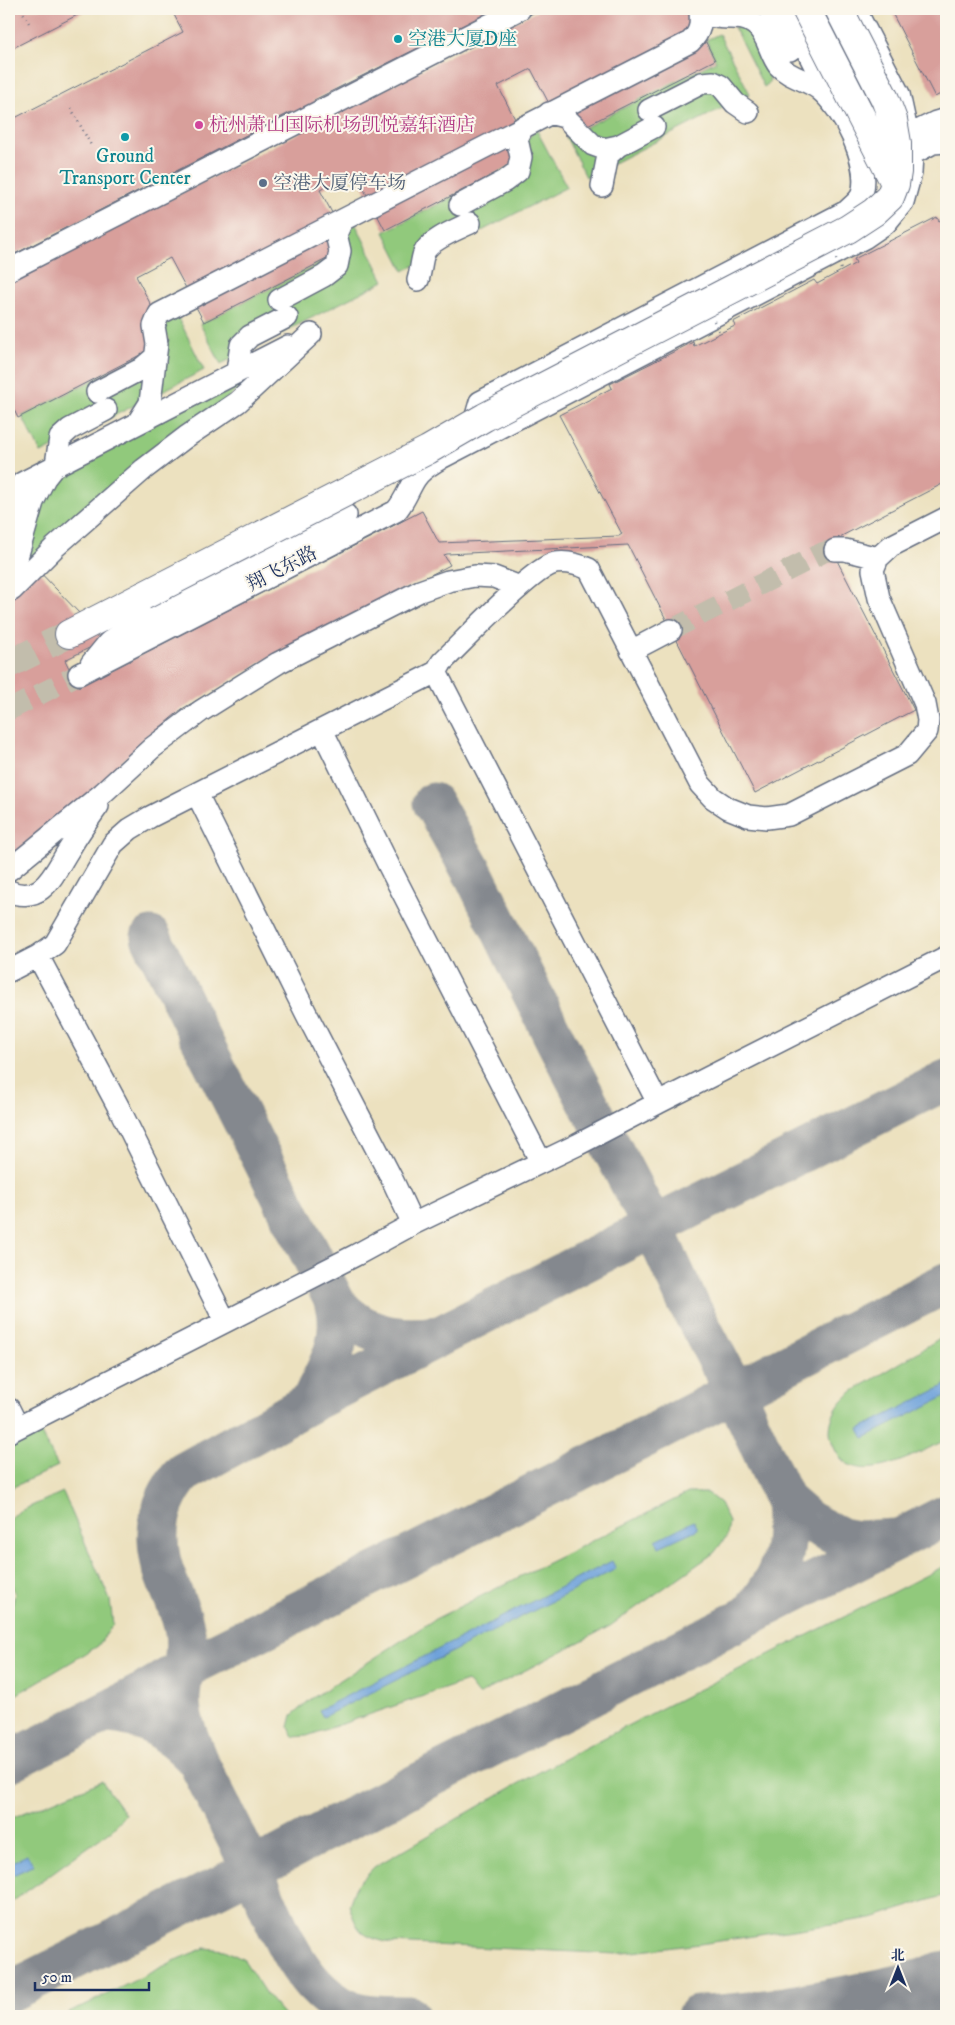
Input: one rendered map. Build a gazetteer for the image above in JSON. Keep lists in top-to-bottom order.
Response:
{
  "streets": {
    "street": ["翔飞东路"]
  },
  "places": [
    "空港大厦D座",
    "杭州萧山国际机场凯悦嘉轩酒店",
    "Ground Transport Center",
    "空港大厦停车场"
  ],
  "scale_bar": "50 m",
  "north": "top"
}
